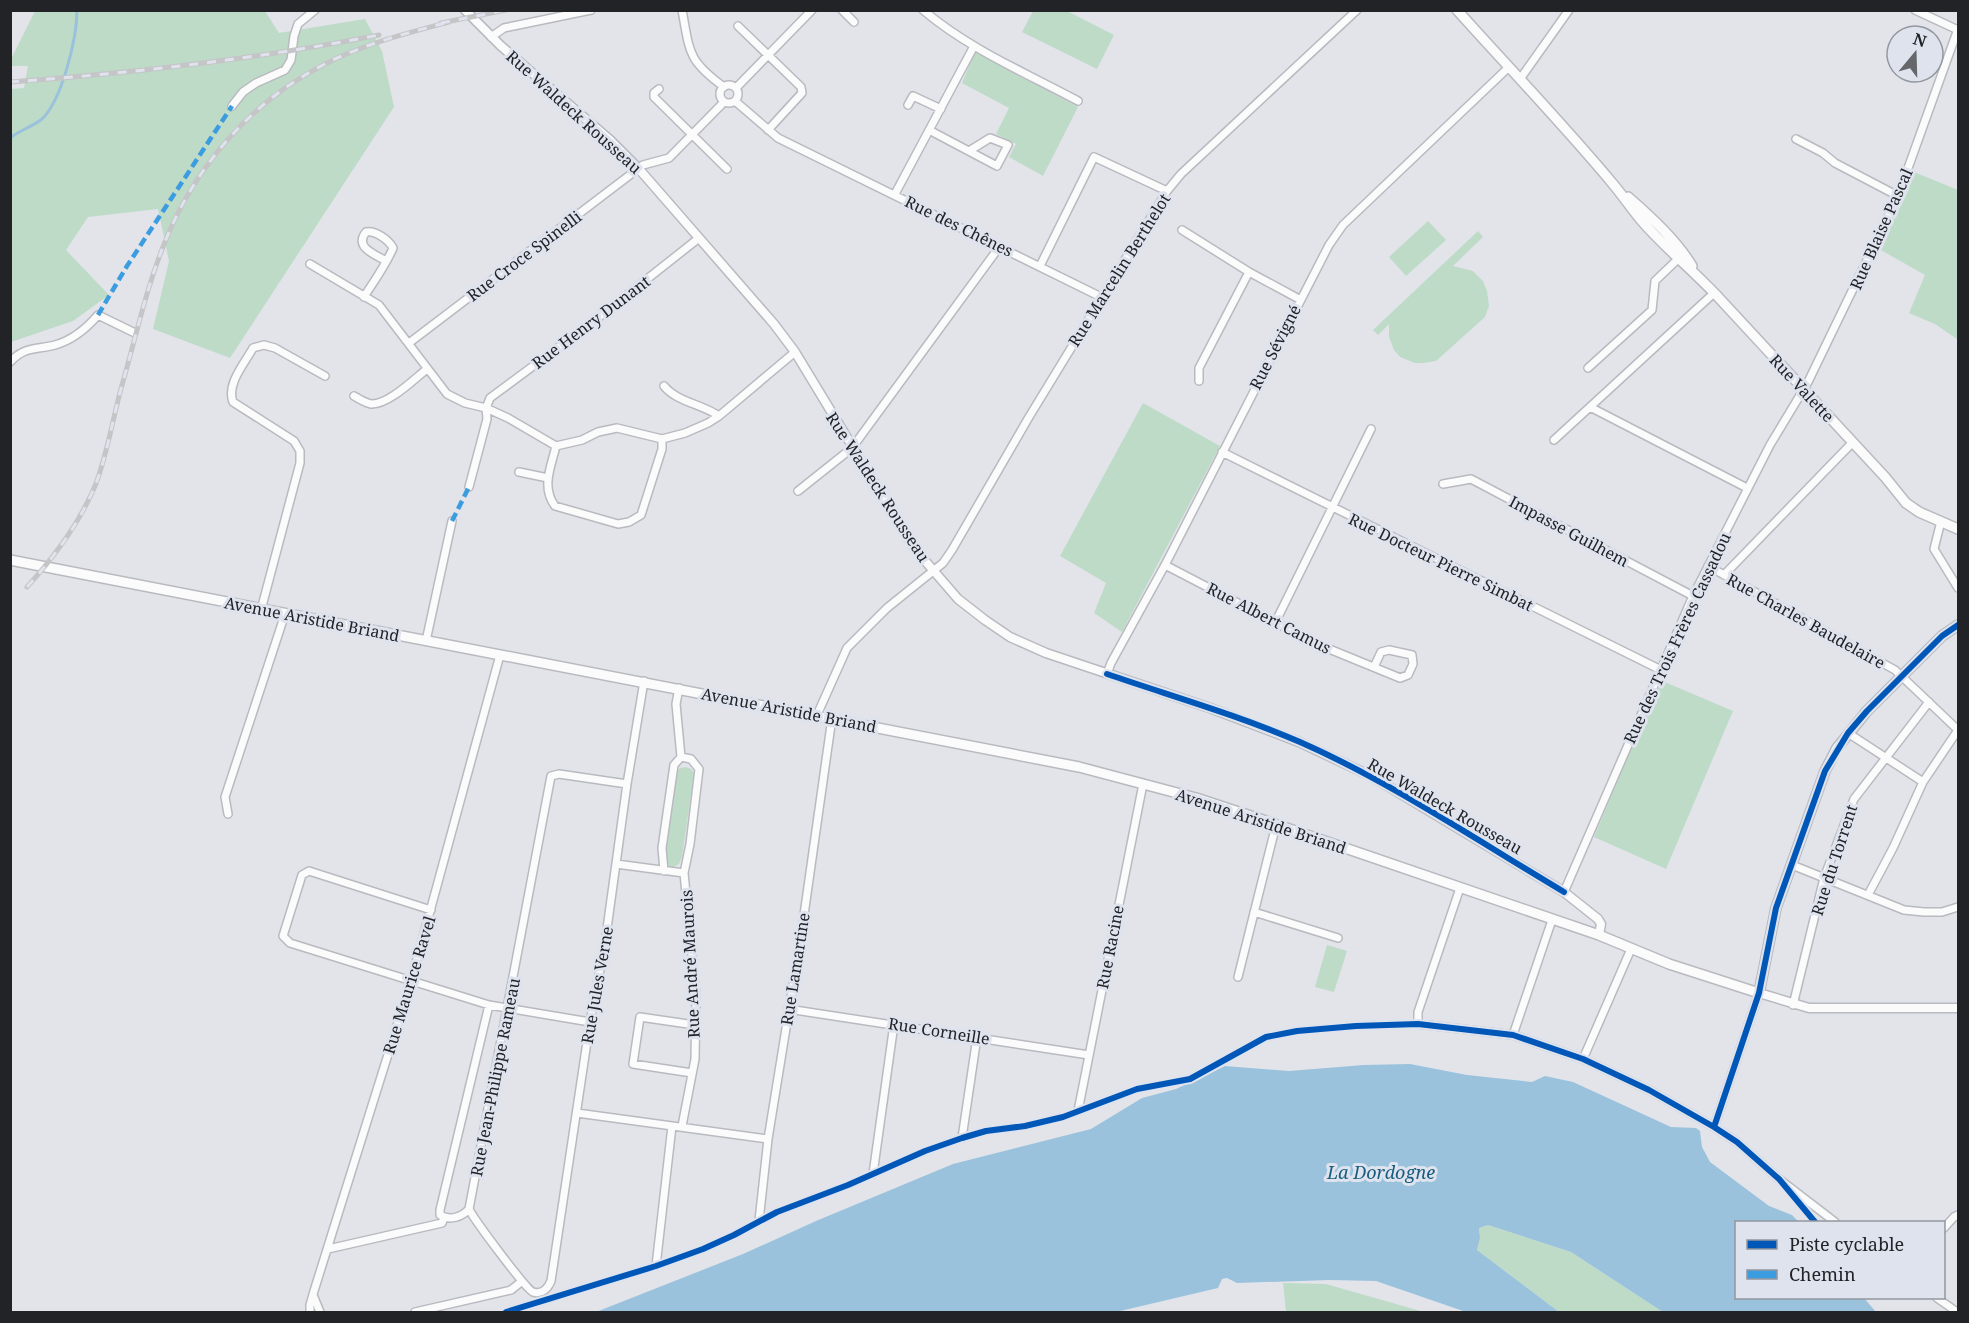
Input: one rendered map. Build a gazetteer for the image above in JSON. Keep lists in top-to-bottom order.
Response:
{
  "streets": {
    "main road": ["Rue Valette", "Avenue Aristide Briand"],
    "street": [
      "Rue Waldeck Rousseau",
      "Rue des Chênes",
      "Rue Blaise Pascal",
      "Rue Croce Spinelli",
      "Rue Marcelin Berthelot",
      "Rue Henry Dunant",
      "Rue Sévigné",
      "Impasse Guilhem",
      "Rue Docteur Pierre Simbat",
      "Rue Albert Camus",
      "Rue Charles Baudelaire",
      "Rue des Trois Frères Cassadou",
      "Rue du Torrent",
      "Rue Racine",
      "Rue André Maurois",
      "Rue Lamartine",
      "Rue Maurice Ravel",
      "Rue Jules Verne",
      "Rue Corneille",
      "Rue Jean-Philippe Rameau"
    ]
  },
  "crossings": [
    ["Rue Waldeck Rousseau", "Rue Croce Spinelli"],
    ["Rue Waldeck Rousseau", "Rue Marcelin Berthelot"],
    ["Rue Waldeck Rousseau", "Rue Henry Dunant"],
    ["Rue Waldeck Rousseau", "Rue Sévigné"],
    ["Rue Waldeck Rousseau", "Avenue Aristide Briand"],
    ["Rue Waldeck Rousseau", "Rue des Trois Frères Cassadou"],
    ["Rue des Chênes", "Rue Croce Spinelli"],
    ["Rue des Chênes", "Rue Marcelin Berthelot"],
    ["Rue Blaise Pascal", "Rue Valette"],
    ["Rue Blaise Pascal", "Rue des Trois Frères Cassadou"],
    ["Rue Marcelin Berthelot", "Avenue Aristide Briand"],
    ["Rue Sévigné", "Rue Valette"],
    ["Rue Sévigné", "Rue Docteur Pierre Simbat"],
    ["Rue Sévigné", "Rue Albert Camus"],
    ["Rue Valette", "Rue des Trois Frères Cassadou"],
    ["Impasse Guilhem", "Rue des Trois Frères Cassadou"],
    ["Rue Docteur Pierre Simbat", "Rue des Trois Frères Cassadou"],
    ["Avenue Aristide Briand", "Rue Racine"],
    ["Avenue Aristide Briand", "Rue André Maurois"],
    ["Avenue Aristide Briand", "Rue Lamartine"],
    ["Avenue Aristide Briand", "Rue Maurice Ravel"],
    ["Avenue Aristide Briand", "Rue Jules Verne"],
    ["Rue Charles Baudelaire", "Rue des Trois Frères Cassadou"],
    ["Rue Charles Baudelaire", "Rue du Torrent"],
    ["Rue Racine", "Rue Corneille"],
    ["Rue André Maurois", "Rue Jules Verne"],
    ["Rue Lamartine", "Rue Corneille"],
    ["Rue Jules Verne", "Rue Jean-Philippe Rameau"]
  ],
  "water": ["La Dordogne"],
  "legend": ["Piste cyclable", "Chemin"],
  "north": "top"
}
